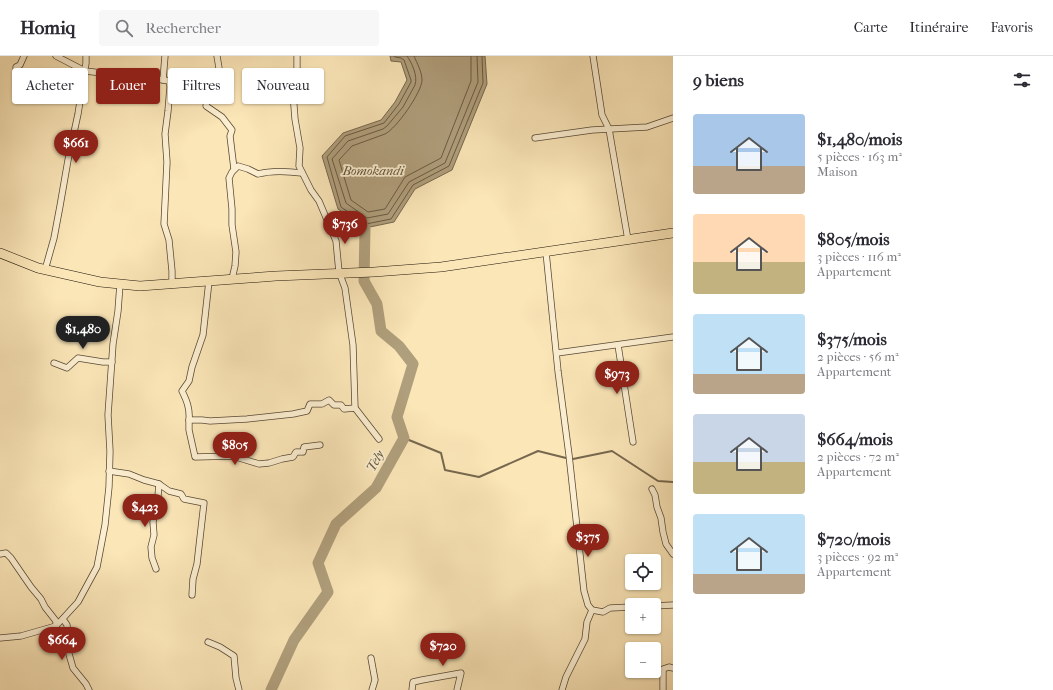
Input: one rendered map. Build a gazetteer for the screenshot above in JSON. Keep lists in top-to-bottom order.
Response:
{
  "water": ["Bomokandi", "Tely"],
  "page": {
    "header": "Homiq",
    "search": "Rechercher",
    "nav": ["Carte", "Itinéraire", "Favoris"],
    "heading": "9 biens",
    "chip": [
      "Acheter",
      "Louer",
      "Filtres",
      "Nouveau"
    ],
    "list": [
      {
        "name": "$1,480/mois",
        "note": "5 pièces · 163 m² · Maison"
      },
      {
        "name": "$805/mois",
        "note": "3 pièces · 116 m² · Appartement"
      },
      {
        "name": "$375/mois",
        "note": "2 pièces · 56 m² · Appartement"
      },
      {
        "name": "$664/mois",
        "note": "2 pièces · 72 m² · Appartement"
      },
      {
        "name": "$720/mois",
        "note": "3 pièces · 92 m² · Appartement"
      }
    ],
    "price": [
      "$661",
      "$736",
      "$1,480",
      "$973",
      "$805",
      "$423",
      "$375",
      "$664",
      "$720"
    ],
    "map_buttons": ["+", "−"]
  }
}
